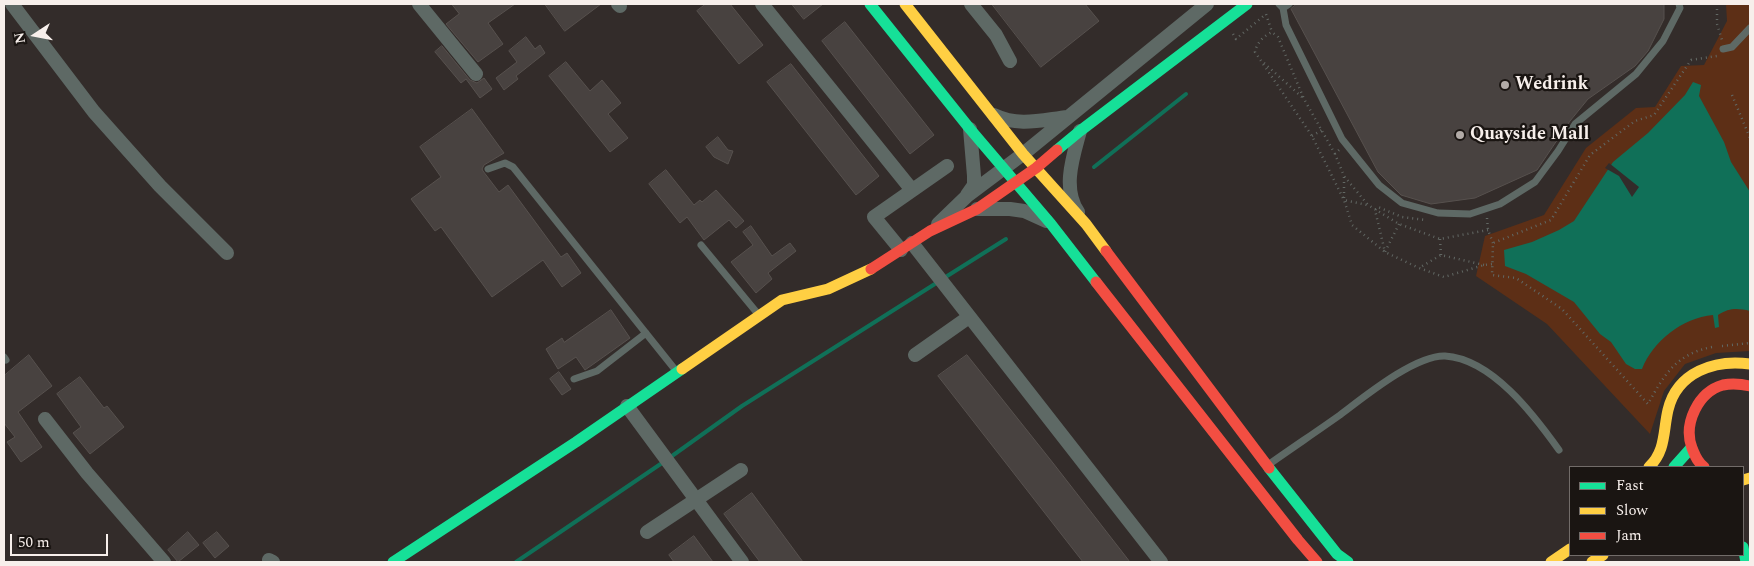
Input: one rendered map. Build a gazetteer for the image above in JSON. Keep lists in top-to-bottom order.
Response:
{
  "places": ["Wedrink", "Quayside Mall"],
  "legend": ["Fast", "Slow", "Jam"],
  "scale_bar": "50 m",
  "north": "left"
}
